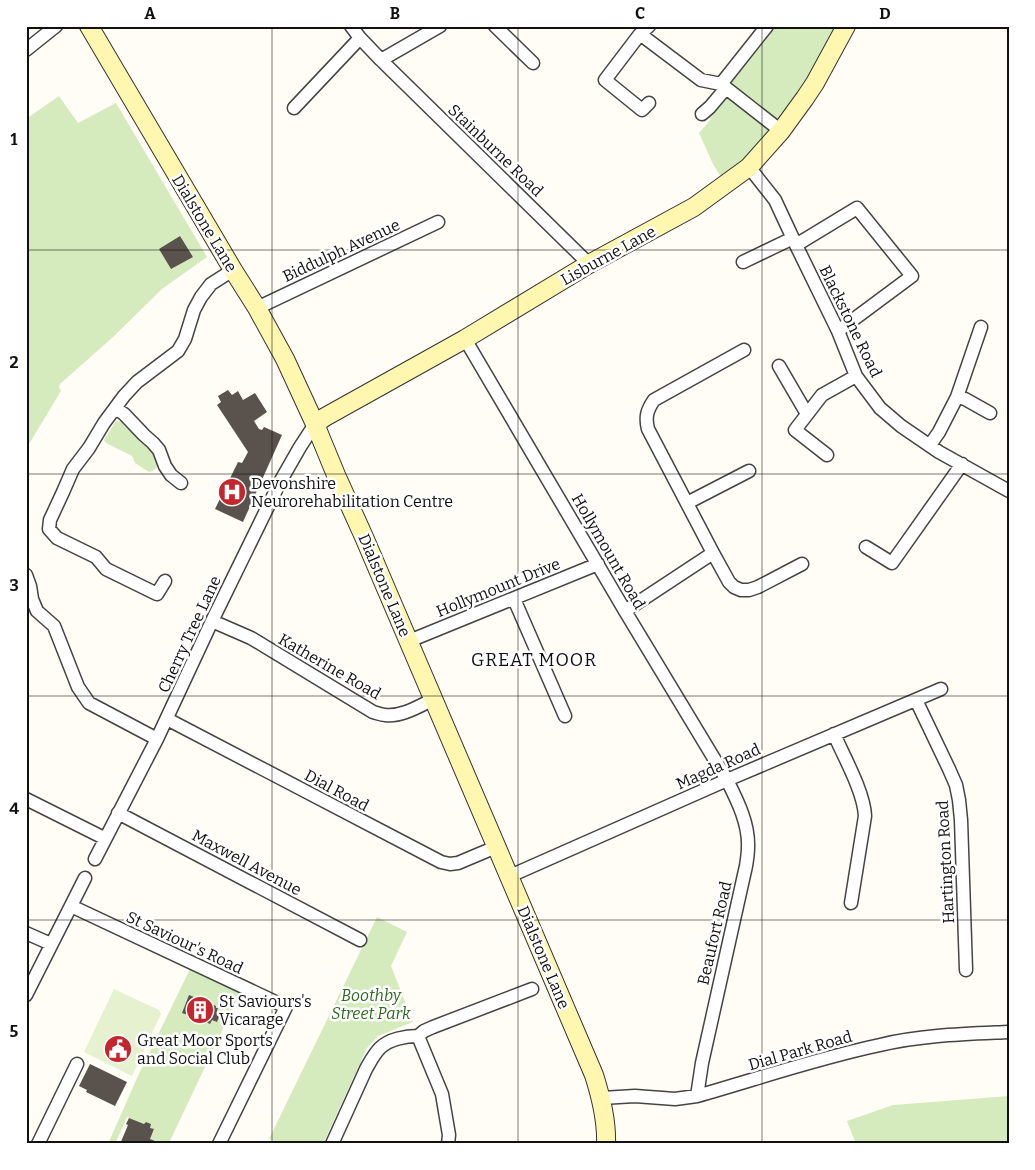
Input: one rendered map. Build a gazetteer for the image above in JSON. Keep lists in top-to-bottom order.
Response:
{
  "streets": {
    "street": [
      "Stainburne Road",
      "Dialstone Lane",
      "Biddulph Avenue",
      "Lisburne Lane",
      "Blackstone Road",
      "Hollymount Road",
      "Hollymount Drive",
      "Cherry Tree Lane",
      "Katherine Road",
      "Magda Road",
      "Dial Road",
      "Maxwell Avenue",
      "Hartington Road",
      "Beaufort Road",
      "St Saviour's Road",
      "Dial Park Road"
    ]
  },
  "crossings": [
    ["Stainburne Road", "Lisburne Lane"],
    ["Dialstone Lane", "Biddulph Avenue"],
    ["Dialstone Lane", "Lisburne Lane"],
    ["Dialstone Lane", "Hollymount Drive"],
    ["Dialstone Lane", "Cherry Tree Lane"],
    ["Dialstone Lane", "Katherine Road"],
    ["Dialstone Lane", "Magda Road"],
    ["Dialstone Lane", "Dial Road"],
    ["Dialstone Lane", "Dial Park Road"],
    ["Lisburne Lane", "Blackstone Road"],
    ["Lisburne Lane", "Hollymount Road"],
    ["Lisburne Lane", "Cherry Tree Lane"],
    ["Hollymount Road", "Hollymount Drive"],
    ["Hollymount Road", "Magda Road"],
    ["Hollymount Road", "Beaufort Road"],
    ["Cherry Tree Lane", "Katherine Road"],
    ["Cherry Tree Lane", "Dial Road"],
    ["Cherry Tree Lane", "Maxwell Avenue"],
    ["Magda Road", "Hartington Road"],
    ["Magda Road", "Beaufort Road"],
    ["Beaufort Road", "Dial Park Road"]
  ],
  "districts": ["GREAT MOOR"],
  "parks": ["Boothby Street Park"],
  "places": {
    "hospital": ["Devonshire Neurorehabilitation Centre"],
    "building": ["St Saviours's Vicarage"],
    "public building": ["Great Moor Sports and Social Club"]
  },
  "grid": {
    "columns": [
      "A",
      "B",
      "C",
      "D"
    ],
    "rows": [
      "1",
      "2",
      "3",
      "4",
      "5"
    ]
  }
}
